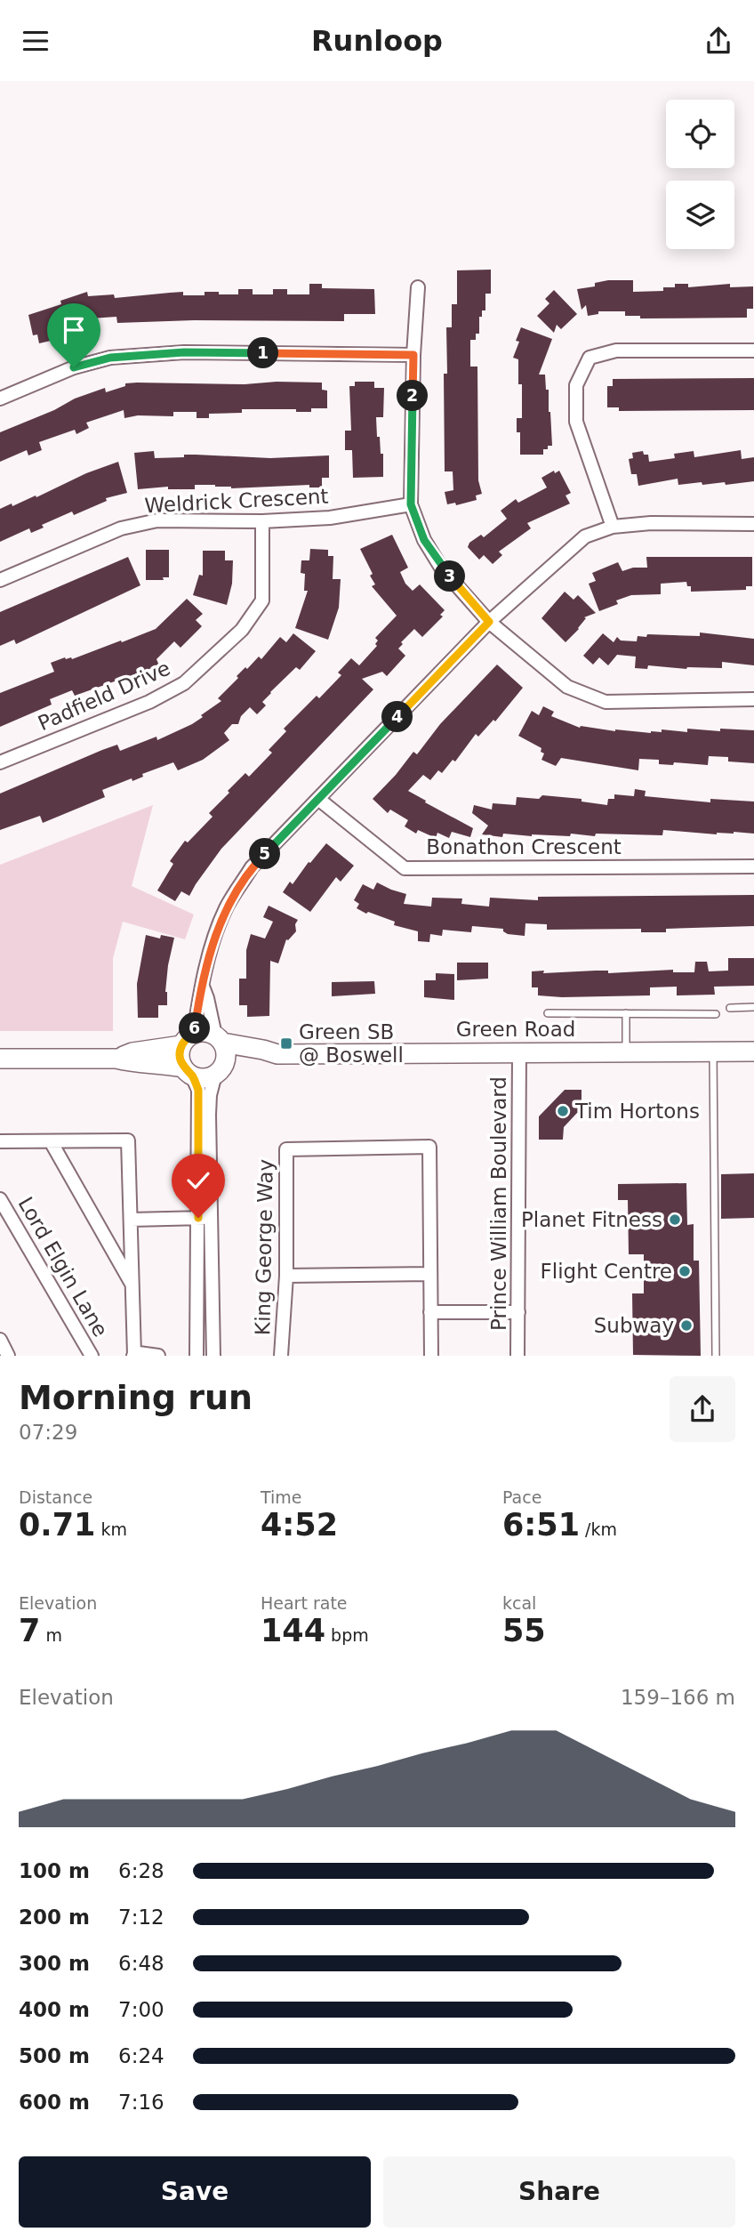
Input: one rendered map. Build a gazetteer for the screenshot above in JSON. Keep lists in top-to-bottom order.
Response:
{
  "streets": {
    "street": [
      "Weldrick Crescent",
      "Padfield Drive",
      "Bonathon Crescent",
      "Green Road",
      "Prince William Boulevard",
      "King George Way",
      "Lord Elgin Lane"
    ]
  },
  "crossings": [
    ["Weldrick Crescent", "Padfield Drive"],
    ["Green Road", "Prince William Boulevard"]
  ],
  "places": {
    "transit": ["Green SB @ Boswell"],
    "other": [
      "Tim Hortons",
      "Planet Fitness",
      "Flight Centre",
      "Subway"
    ]
  },
  "page": {
    "header": "Runloop",
    "pins": [
      "1",
      "2",
      "3",
      "4",
      "5",
      "6"
    ],
    "heading": ["Morning run", "07:29"],
    "stats": [
      ["Distance", "0.71 km"],
      ["Time", "4:52"],
      ["Pace", "6:51 /km"],
      ["Elevation", "7 m"],
      ["Heart rate", "144 bpm"],
      ["kcal", "55"]
    ],
    "chart": ["Elevation", "159–166 m"],
    "list": [
      {
        "name": "100 m",
        "note": "6:28"
      },
      {
        "name": "200 m",
        "note": "7:12"
      },
      {
        "name": "300 m",
        "note": "6:48"
      },
      {
        "name": "400 m",
        "note": "7:00"
      },
      {
        "name": "500 m",
        "note": "6:24"
      },
      {
        "name": "600 m",
        "note": "7:16"
      }
    ],
    "buttons": ["Save", "Share"]
  }
}
